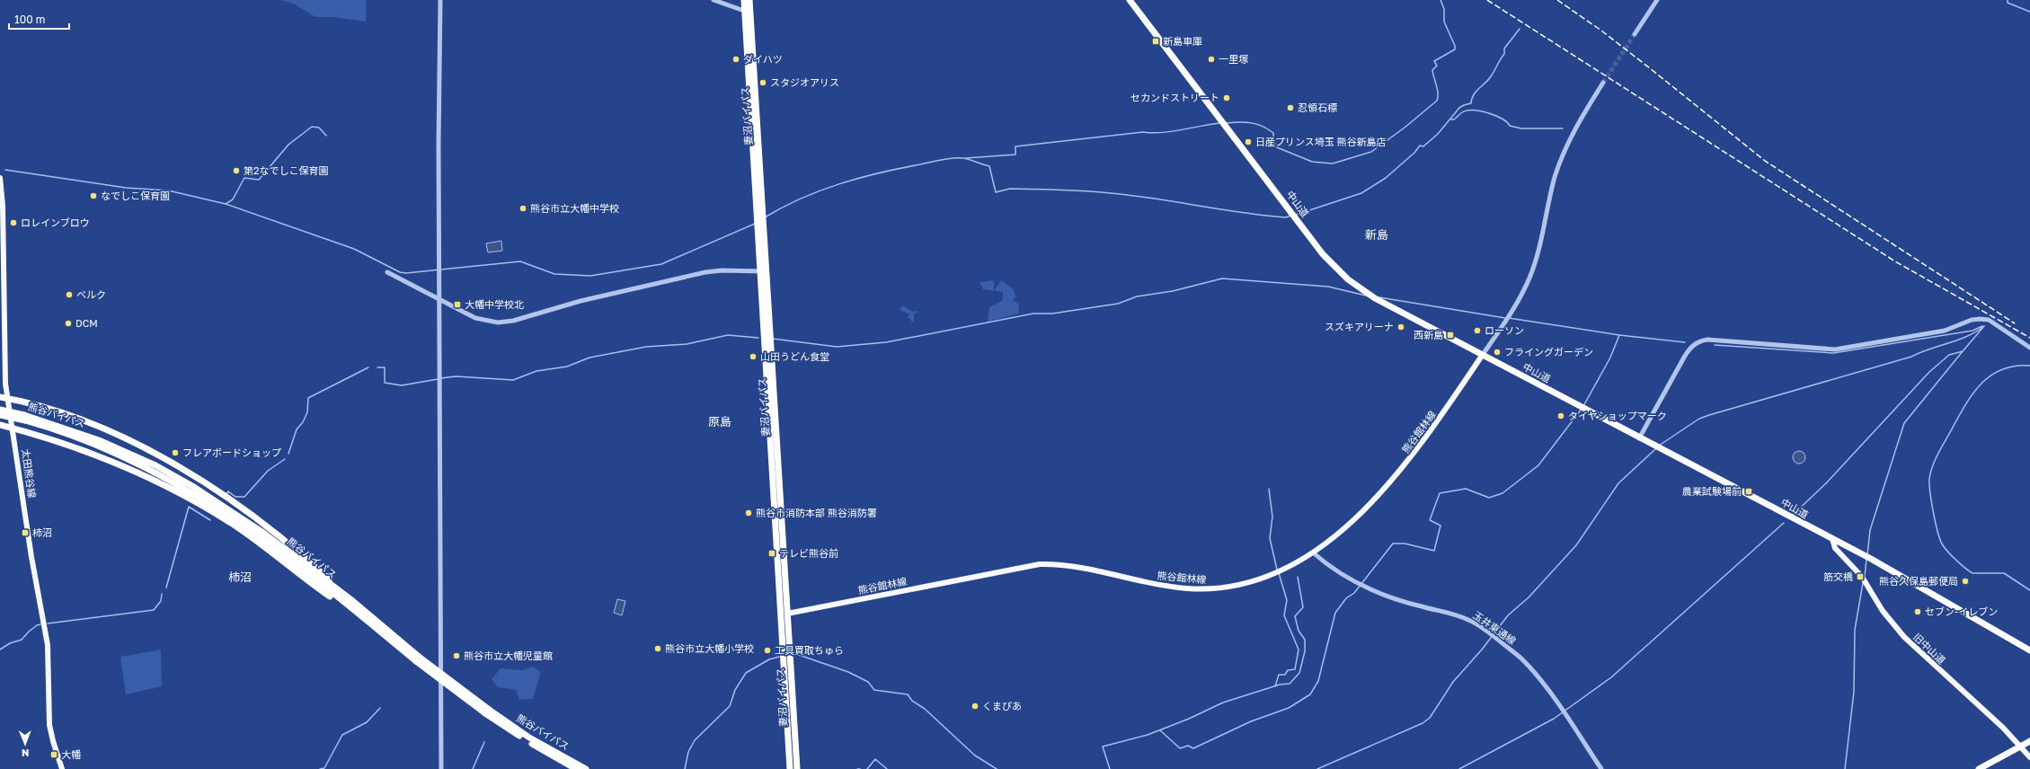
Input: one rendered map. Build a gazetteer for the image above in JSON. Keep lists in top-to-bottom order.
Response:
{
  "streets": {
    "highway": ["妻沼バイパス", "中山道", "熊谷バイパス"],
    "main road": ["熊谷館林線", "太田熊谷線", "旧中山道"],
    "street": ["玉井東通線"]
  },
  "crossings": [
    ["妻沼バイパス", "熊谷館林線"],
    ["中山道", "熊谷館林線"],
    ["中山道", "旧中山道"],
    ["熊谷館林線", "玉井東通線"]
  ],
  "districts": ["新島", "原島", "柿沼"],
  "places": {
    "transit": [
      "新島車庫",
      "大幡中学校北",
      "西新島",
      "農業試験場前",
      "柿沼",
      "テレビ熊谷前",
      "筋交橋",
      "大幡"
    ],
    "other": [
      "ダイハツ",
      "一里塚",
      "スタジオアリス",
      "セカンドストリート",
      "忍領石標",
      "日産プリンス埼玉 熊谷新島店",
      "第2なでしこ保育園",
      "なでしこ保育園",
      "熊谷市立大幡中学校",
      "ロレインブロウ",
      "ベルク",
      "DCM",
      "スズキアリーナ",
      "ローソン",
      "フライングガーデン",
      "山田うどん食堂",
      "タイヤショップマーク",
      "フレアボードショップ",
      "熊谷市消防本部 熊谷消防署",
      "熊谷久保島郵便局",
      "セブン-イレブン",
      "熊谷市立大幡小学校",
      "工具買取ちゅら",
      "熊谷市立大幡児童館",
      "くまぴあ"
    ]
  },
  "scale_bar": "100 m",
  "north": "bottom"
}
